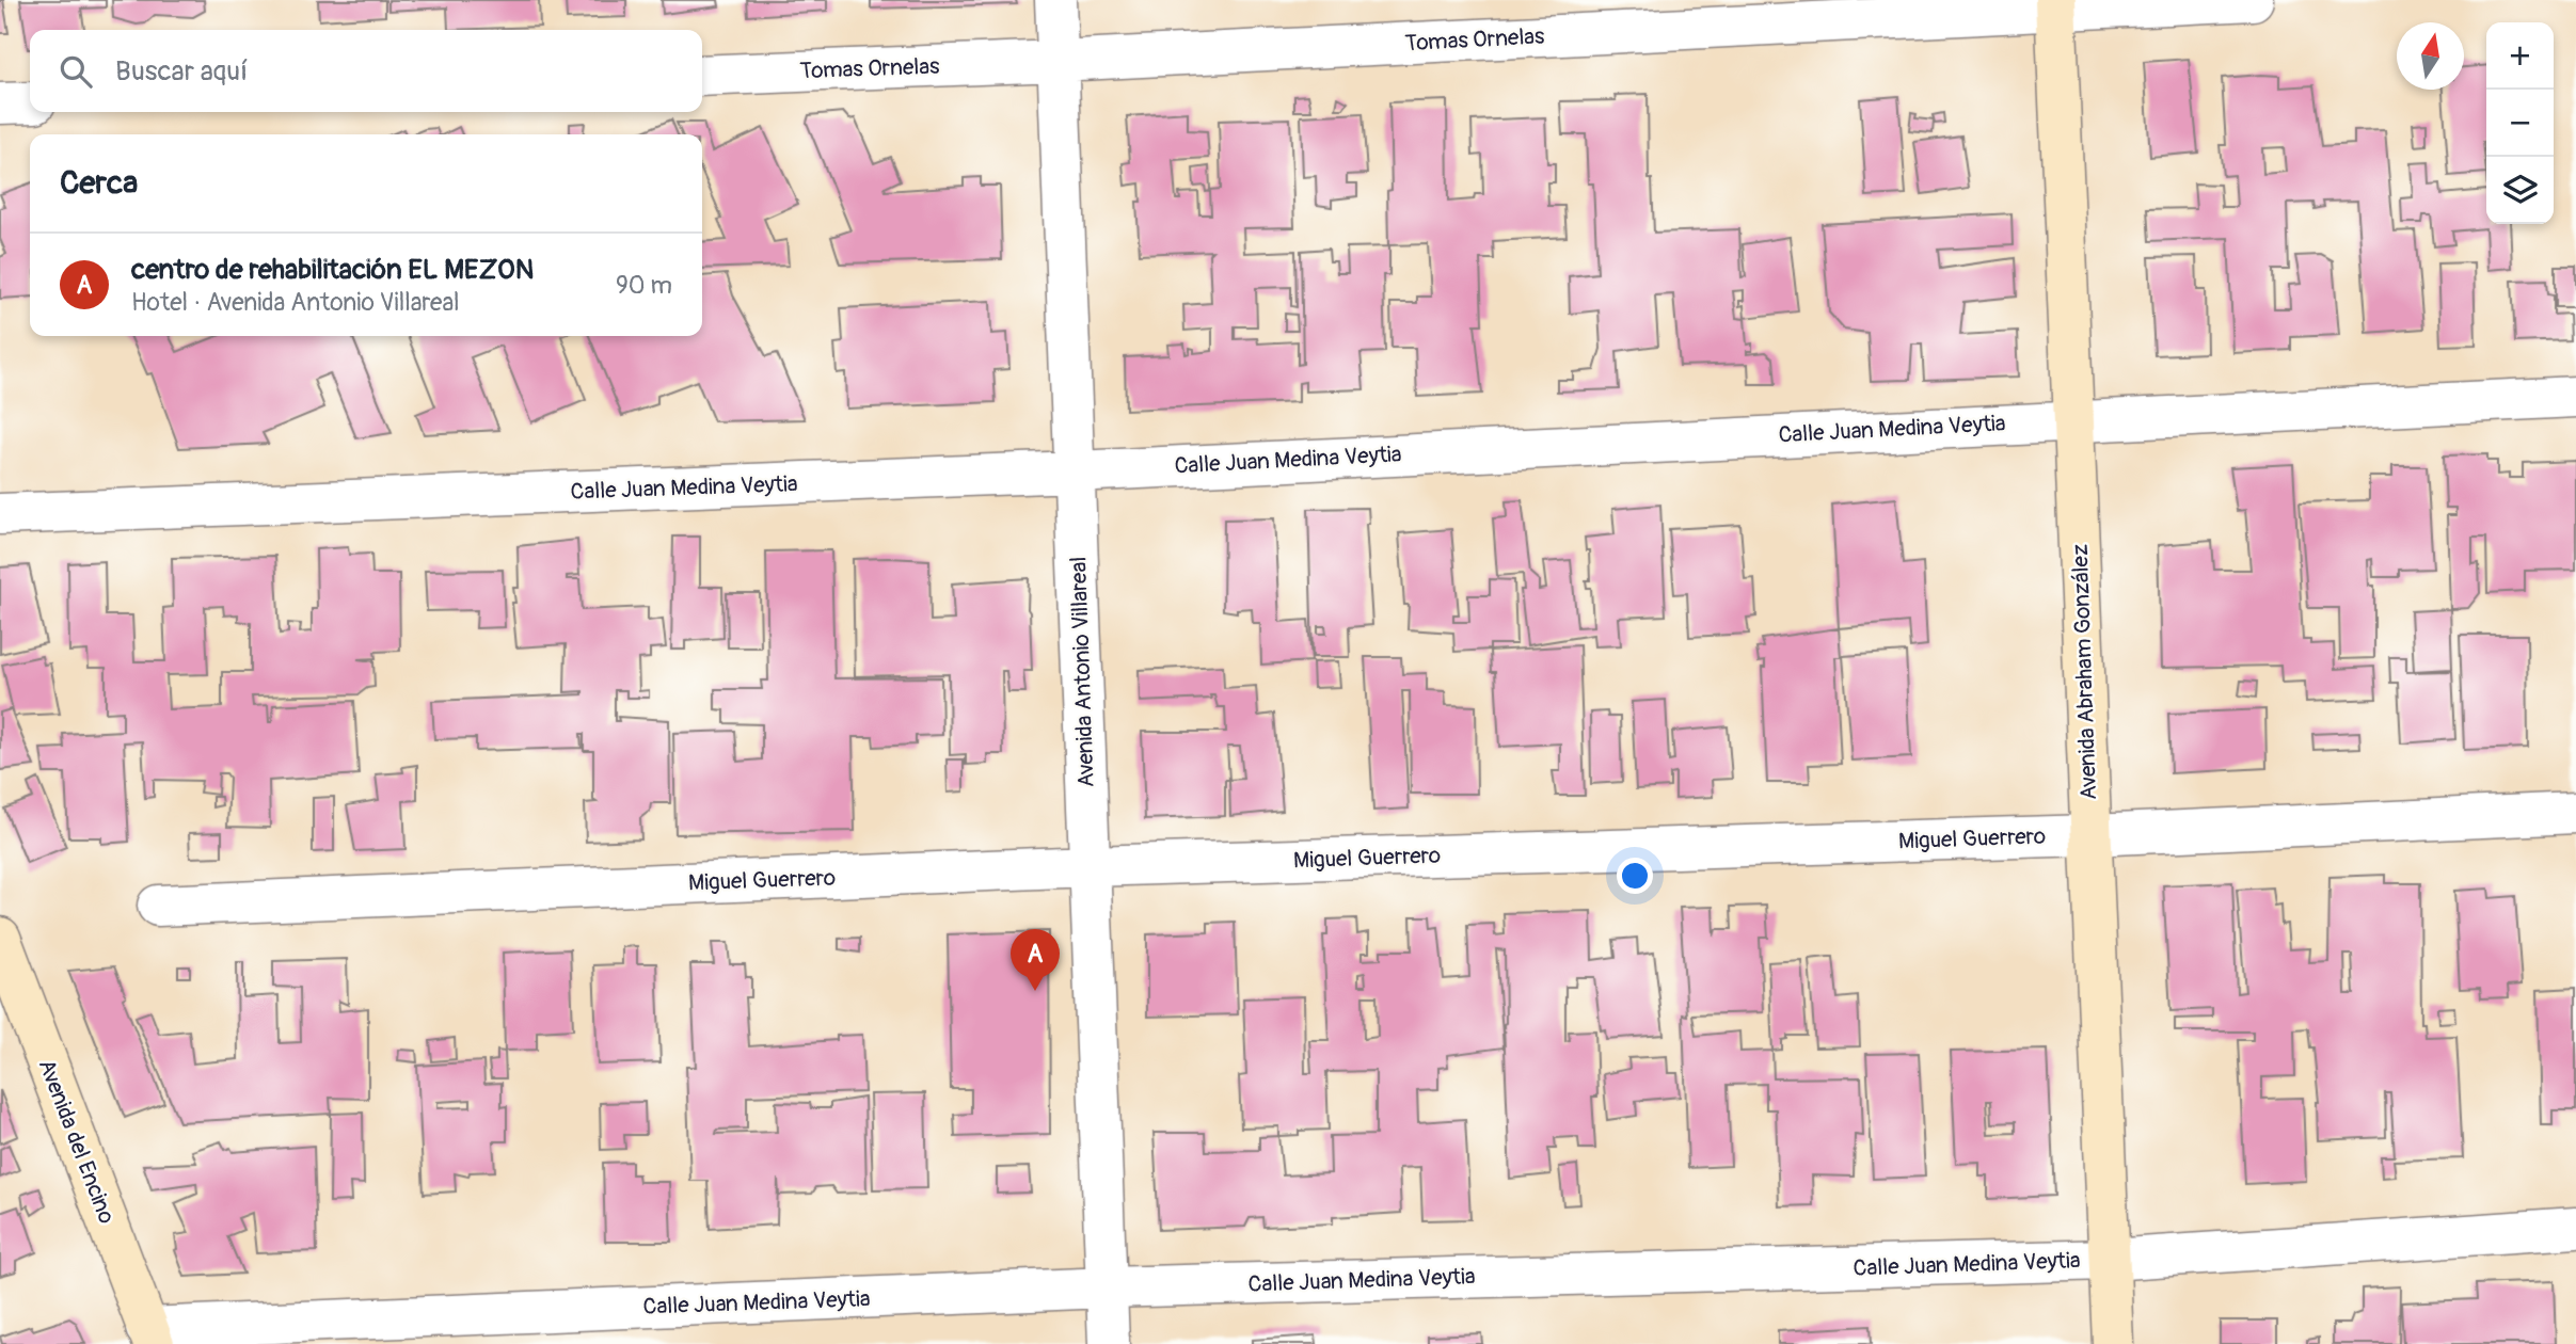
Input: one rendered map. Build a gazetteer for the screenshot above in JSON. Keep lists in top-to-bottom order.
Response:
{
  "streets": {
    "main road": ["Avenida Abraham González", "Avenida del Encino"],
    "street": [
      "Tomas Ornelas",
      "Calle Juan Medina Veytia",
      "Avenida Antonio Villareal",
      "Miguel Guerrero"
    ]
  },
  "crossings": [
    ["Tomas Ornelas", "Avenida Antonio Villareal"],
    ["Tomas Ornelas", "Avenida Abraham González"],
    ["Calle Juan Medina Veytia", "Avenida Antonio Villareal"],
    ["Calle Juan Medina Veytia", "Avenida Abraham González"],
    ["Calle Juan Medina Veytia", "Avenida del Encino"],
    ["Avenida Antonio Villareal", "Miguel Guerrero"],
    ["Avenida Abraham González", "Miguel Guerrero"]
  ],
  "north": "top",
  "page": {
    "map_buttons": ["+", "−"],
    "search": "Buscar aquí",
    "heading": "Cerca",
    "list": [
      {
        "mark": "A",
        "name": "centro de rehabilitación EL MEZON",
        "note": "Hotel · Avenida Antonio Villareal",
        "value": "90 m"
      }
    ],
    "pins": "A"
  }
}
